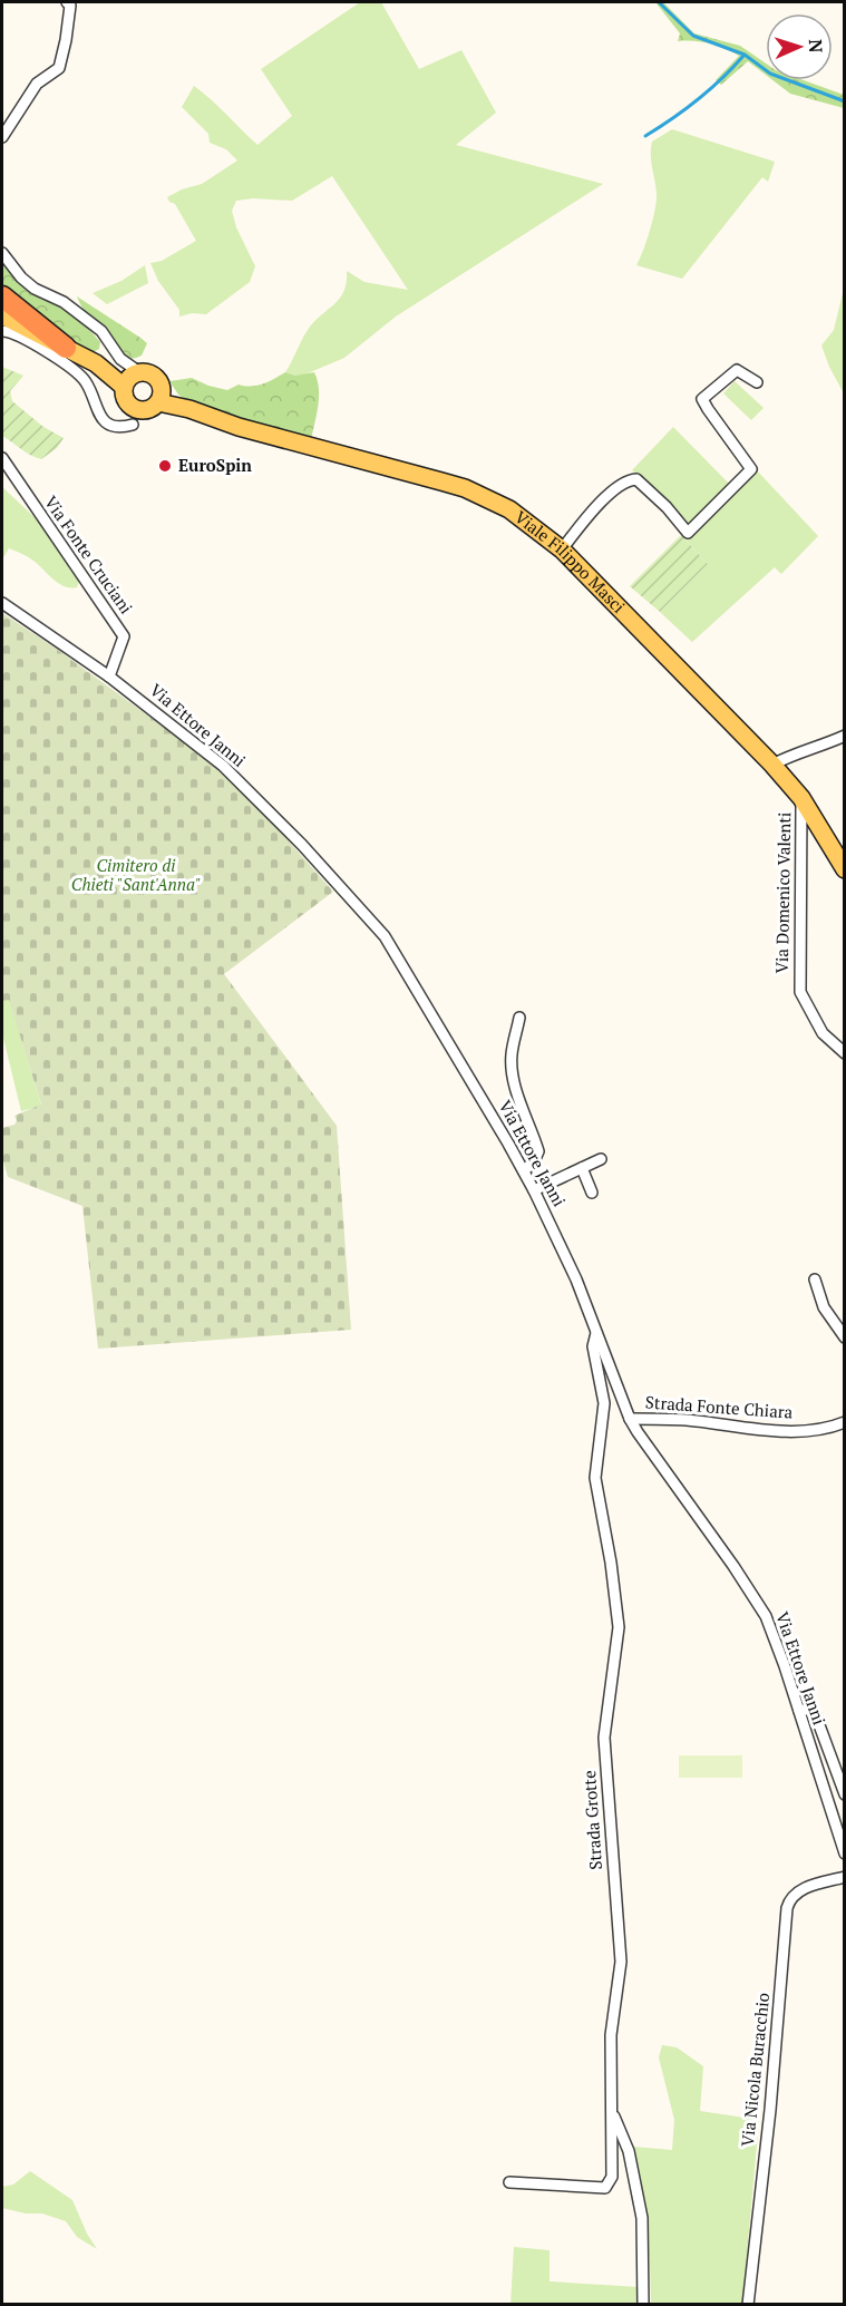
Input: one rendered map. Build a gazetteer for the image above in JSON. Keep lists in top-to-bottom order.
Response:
{
  "streets": {
    "main road": ["Viale Filippo Masci"],
    "street": [
      "Via Fonte Cruciani",
      "Via Ettore Janni",
      "Via Domenico Valenti",
      "Strada Fonte Chiara",
      "Strada Grotte",
      "Via Nicola Buracchio"
    ]
  },
  "crossings": [
    ["Via Fonte Cruciani", "Via Ettore Janni"],
    ["Viale Filippo Masci", "Via Domenico Valenti"],
    ["Via Ettore Janni", "Strada Fonte Chiara"],
    ["Via Ettore Janni", "Strada Grotte"]
  ],
  "parks": ["Cimitero di Chieti \"Sant'Anna\""],
  "places": ["EuroSpin"],
  "north": "right"
}
